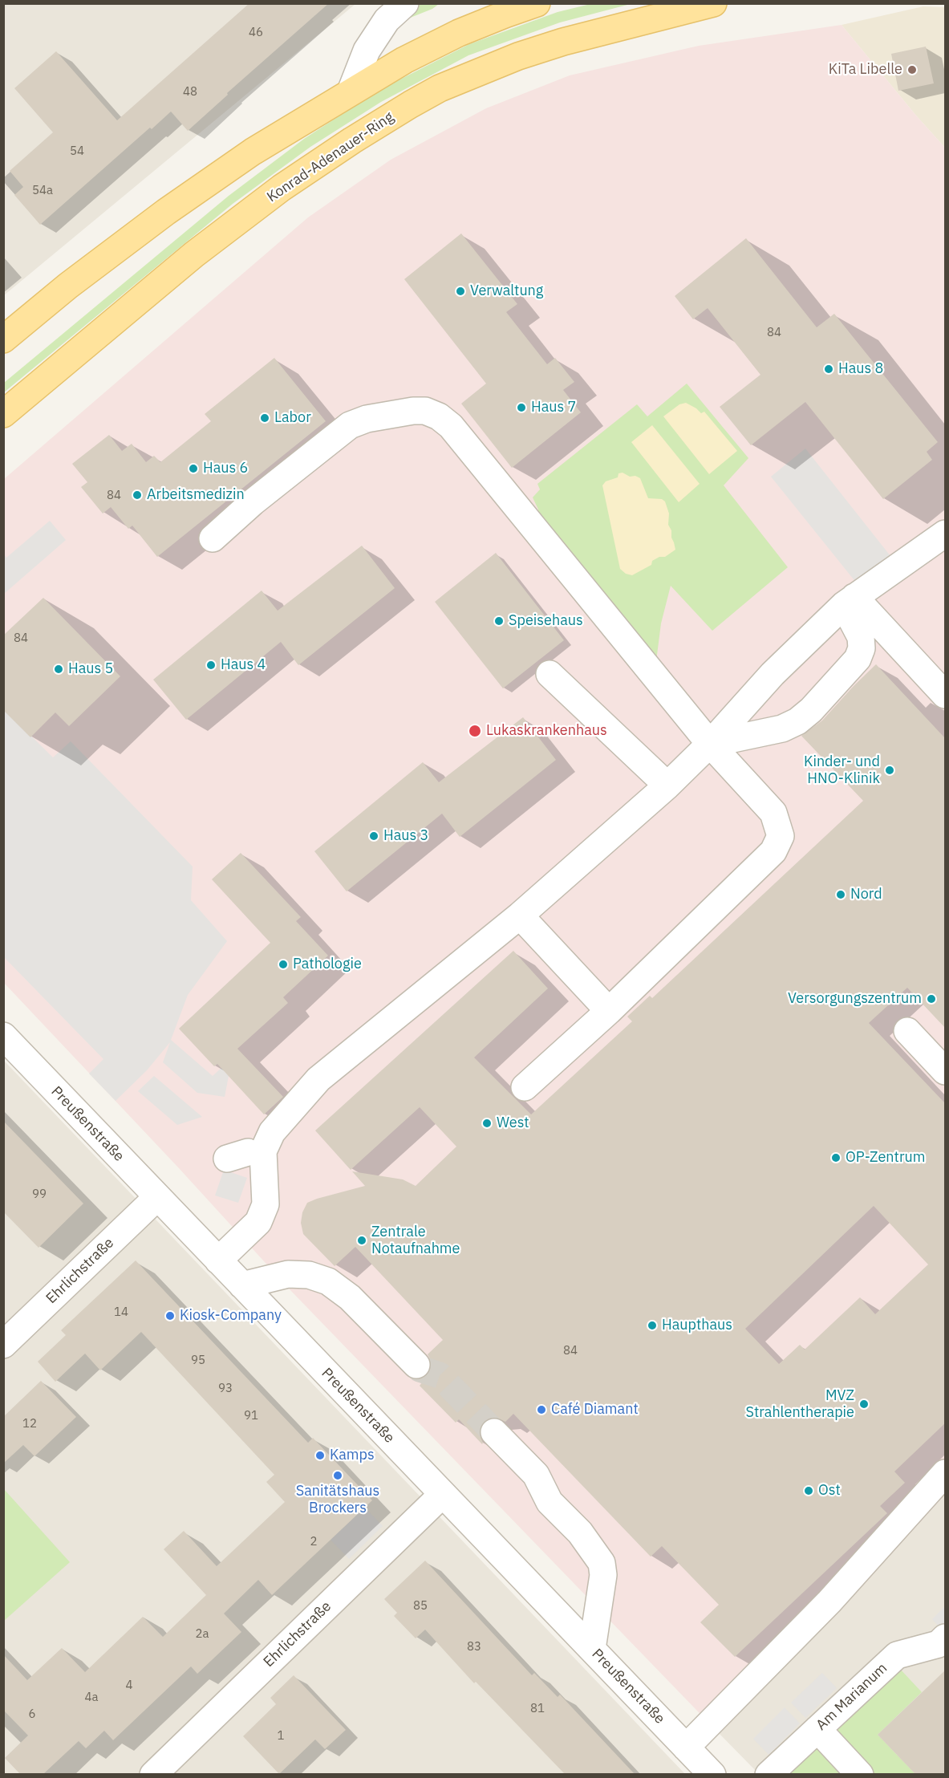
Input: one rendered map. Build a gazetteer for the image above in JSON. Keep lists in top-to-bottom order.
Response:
{
  "streets": {
    "main road": ["Konrad-Adenauer-Ring"],
    "street": ["Preußenstraße", "Ehrlichstraße", "Am Marianum"]
  },
  "crossings": [
    ["Preußenstraße", "Ehrlichstraße"]
  ],
  "places": [
    "KiTa Libelle",
    "Verwaltung",
    "Haus 8",
    "Haus 7",
    "Labor",
    "Haus 6",
    "Arbeitsmedizin",
    "Speisehaus",
    "Haus 4",
    "Haus 5",
    "Lukaskrankenhaus",
    "Kinder- und HNO-Klinik",
    "Haus 3",
    "Nord",
    "Pathologie",
    "Versorgungszentrum",
    "West",
    "OP-Zentrum",
    "Zentrale Notaufnahme",
    "Kiosk-Company",
    "Haupthaus",
    "MVZ Strahlentherapie",
    "Café Diamant",
    "Kamps",
    "Sanitätshaus Brockers",
    "Ost"
  ],
  "house_numbers": [
    "46",
    "48",
    "54",
    "54a",
    "84",
    "84",
    "84",
    "99",
    "14",
    "84",
    "95",
    "93",
    "91",
    "12",
    "2",
    "85",
    "2a",
    "83",
    "4",
    "4a",
    "81",
    "6",
    "1"
  ]
}
